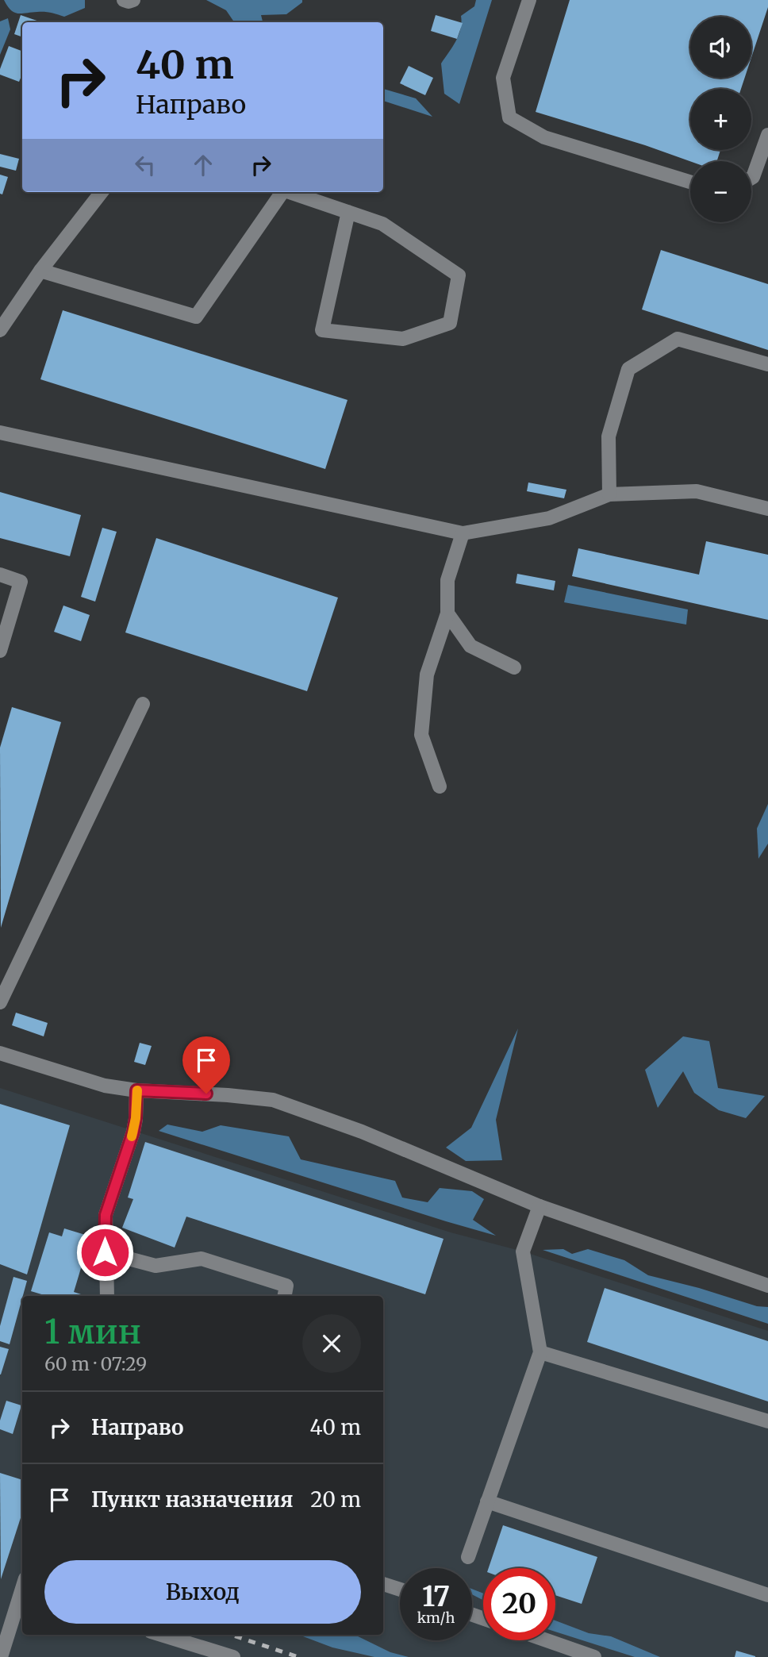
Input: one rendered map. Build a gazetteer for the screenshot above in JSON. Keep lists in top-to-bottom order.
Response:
{
  "page": {
    "map_buttons": ["+", "−"],
    "turn": ["40 m", "Направо"],
    "heading": ["1 мин", "60 m · 07:29"],
    "list": [
      {
        "name": "Направо",
        "value": "40 m"
      },
      {
        "name": "Пункт назначения",
        "value": "20 m"
      }
    ],
    "buttons": "Выход",
    "speed": "17 km/h",
    "limit": "20"
  }
}
